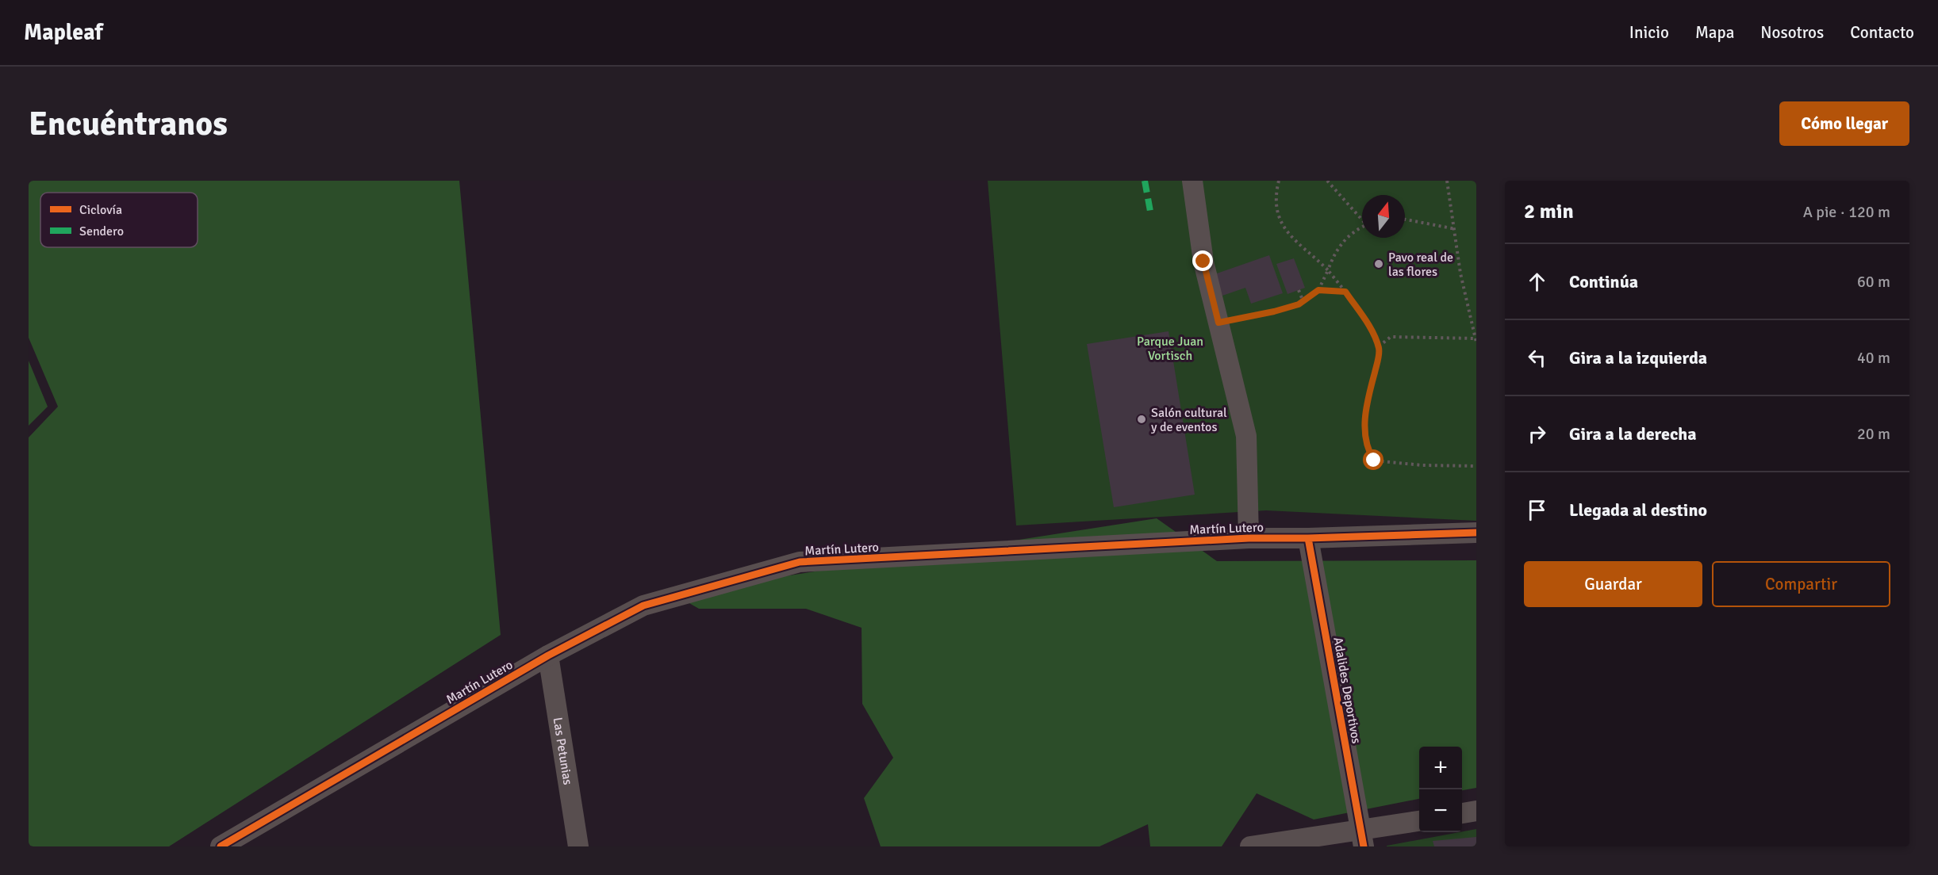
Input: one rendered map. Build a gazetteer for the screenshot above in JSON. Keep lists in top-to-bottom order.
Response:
{
  "streets": {
    "street": ["Martín Lutero", "Adalides Deportivos", "Las Petunias"]
  },
  "crossings": [
    ["Martín Lutero", "Adalides Deportivos"],
    ["Martín Lutero", "Las Petunias"]
  ],
  "parks": ["Parque Juan Vortisch"],
  "places": ["Pavo real de las flores", "Salón cultural y de eventos"],
  "legend": ["Ciclovía", "Sendero"],
  "north": "top",
  "page": {
    "header": "Mapleaf",
    "nav": [
      "Inicio",
      "Mapa",
      "Nosotros",
      "Contacto"
    ],
    "buttons": [
      "Cómo llegar",
      ["Guardar", "Compartir"]
    ],
    "title": "Encuéntranos",
    "heading": ["2 min", "A pie · 120 m"],
    "list": [
      ["Continúa", "60 m"],
      ["Gira a la izquierda", "40 m"],
      ["Gira a la derecha", "20 m"],
      "Llegada al destino"
    ],
    "map_buttons": ["+", "−"]
  }
}
